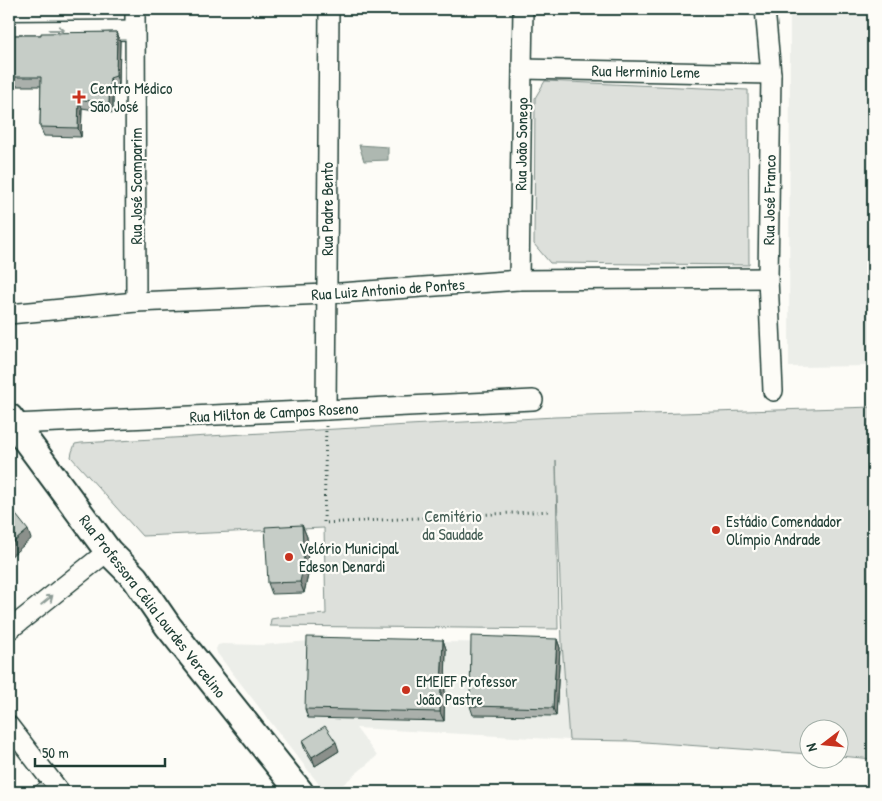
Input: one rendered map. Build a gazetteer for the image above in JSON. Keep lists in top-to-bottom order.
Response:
{
  "streets": {
    "main road": ["Rua Professora Célia Lourdes Vercelino"],
    "street": [
      "Rua Herminio Leme",
      "Rua João Sonego",
      "Rua José Scomparim",
      "Rua José Franco",
      "Rua Padre Bento",
      "Rua Luiz Antonio de Pontes",
      "Rua Milton de Campos Roseno"
    ]
  },
  "crossings": [
    ["Rua Herminio Leme", "Rua João Sonego"],
    ["Rua Herminio Leme", "Rua José Franco"],
    ["Rua João Sonego", "Rua Luiz Antonio de Pontes"],
    ["Rua José Scomparim", "Rua Luiz Antonio de Pontes"],
    ["Rua José Franco", "Rua Luiz Antonio de Pontes"],
    ["Rua Padre Bento", "Rua Luiz Antonio de Pontes"],
    ["Rua Padre Bento", "Rua Milton de Campos Roseno"],
    ["Rua Milton de Campos Roseno", "Rua Professora Célia Lourdes Vercelino"]
  ],
  "parks": ["Cemitério da Saudade"],
  "places": {
    "health": ["Centro Médico São José"],
    "other": ["Estádio Comendador Olímpio Andrade", "Velório Municipal Edeson Denardi", "EMEIEF Professor João Pastre"]
  },
  "scale_bar": "50 m",
  "north": "left"
}
